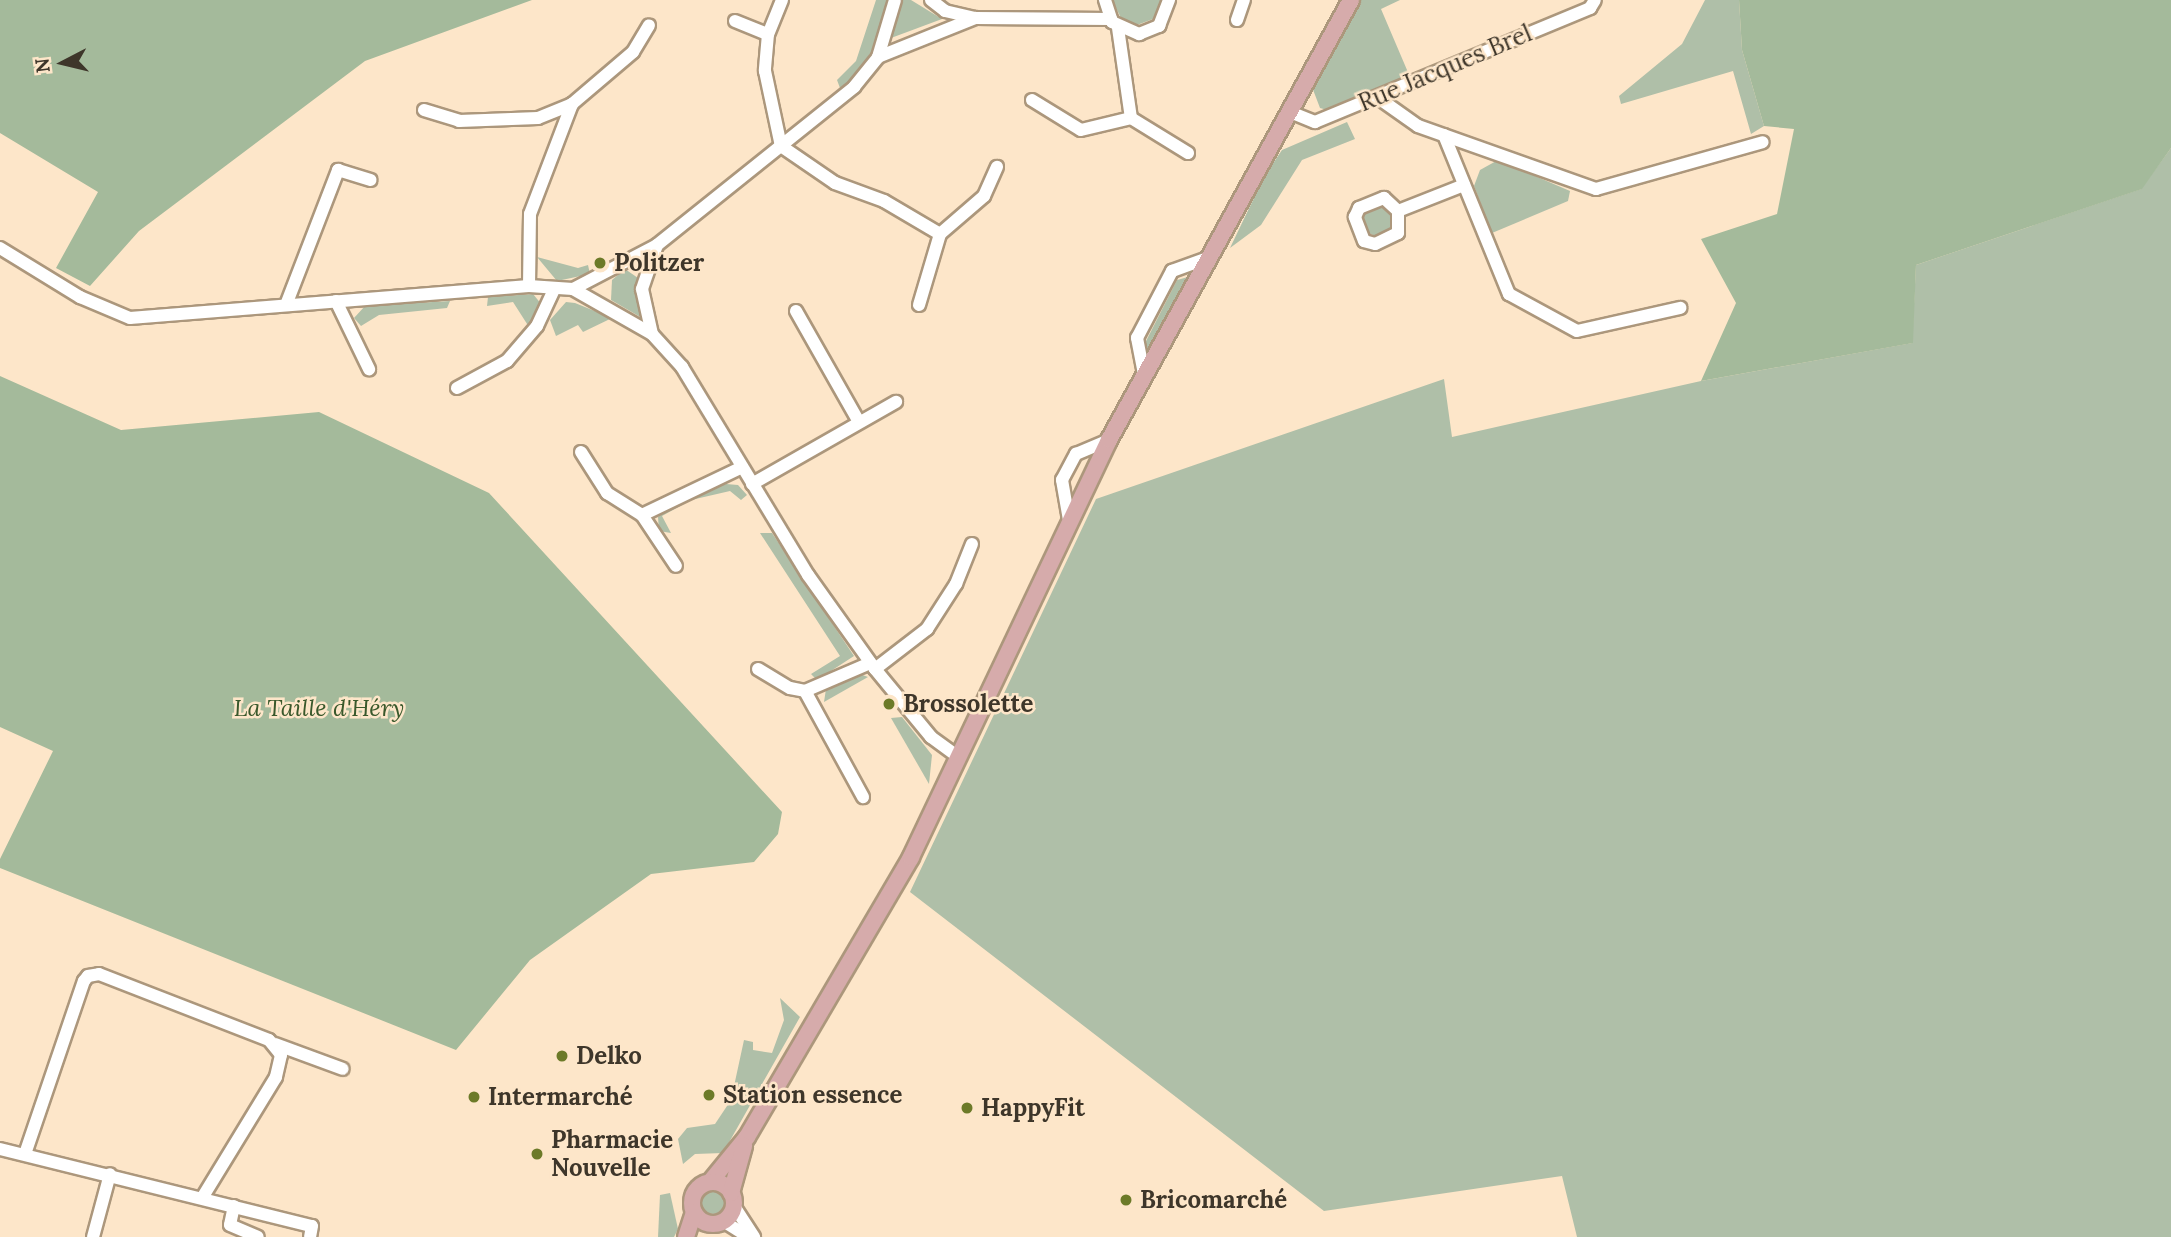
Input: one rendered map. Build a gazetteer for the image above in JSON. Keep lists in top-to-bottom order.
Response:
{
  "streets": {
    "street": ["Rue Jacques Brel"]
  },
  "parks": ["La Taille d'Héry"],
  "places": [
    "Politzer",
    "Brossolette",
    "Delko",
    "Station essence",
    "Intermarché",
    "HappyFit",
    "Pharmacie Nouvelle",
    "Bricomarché"
  ],
  "north": "left"
}
